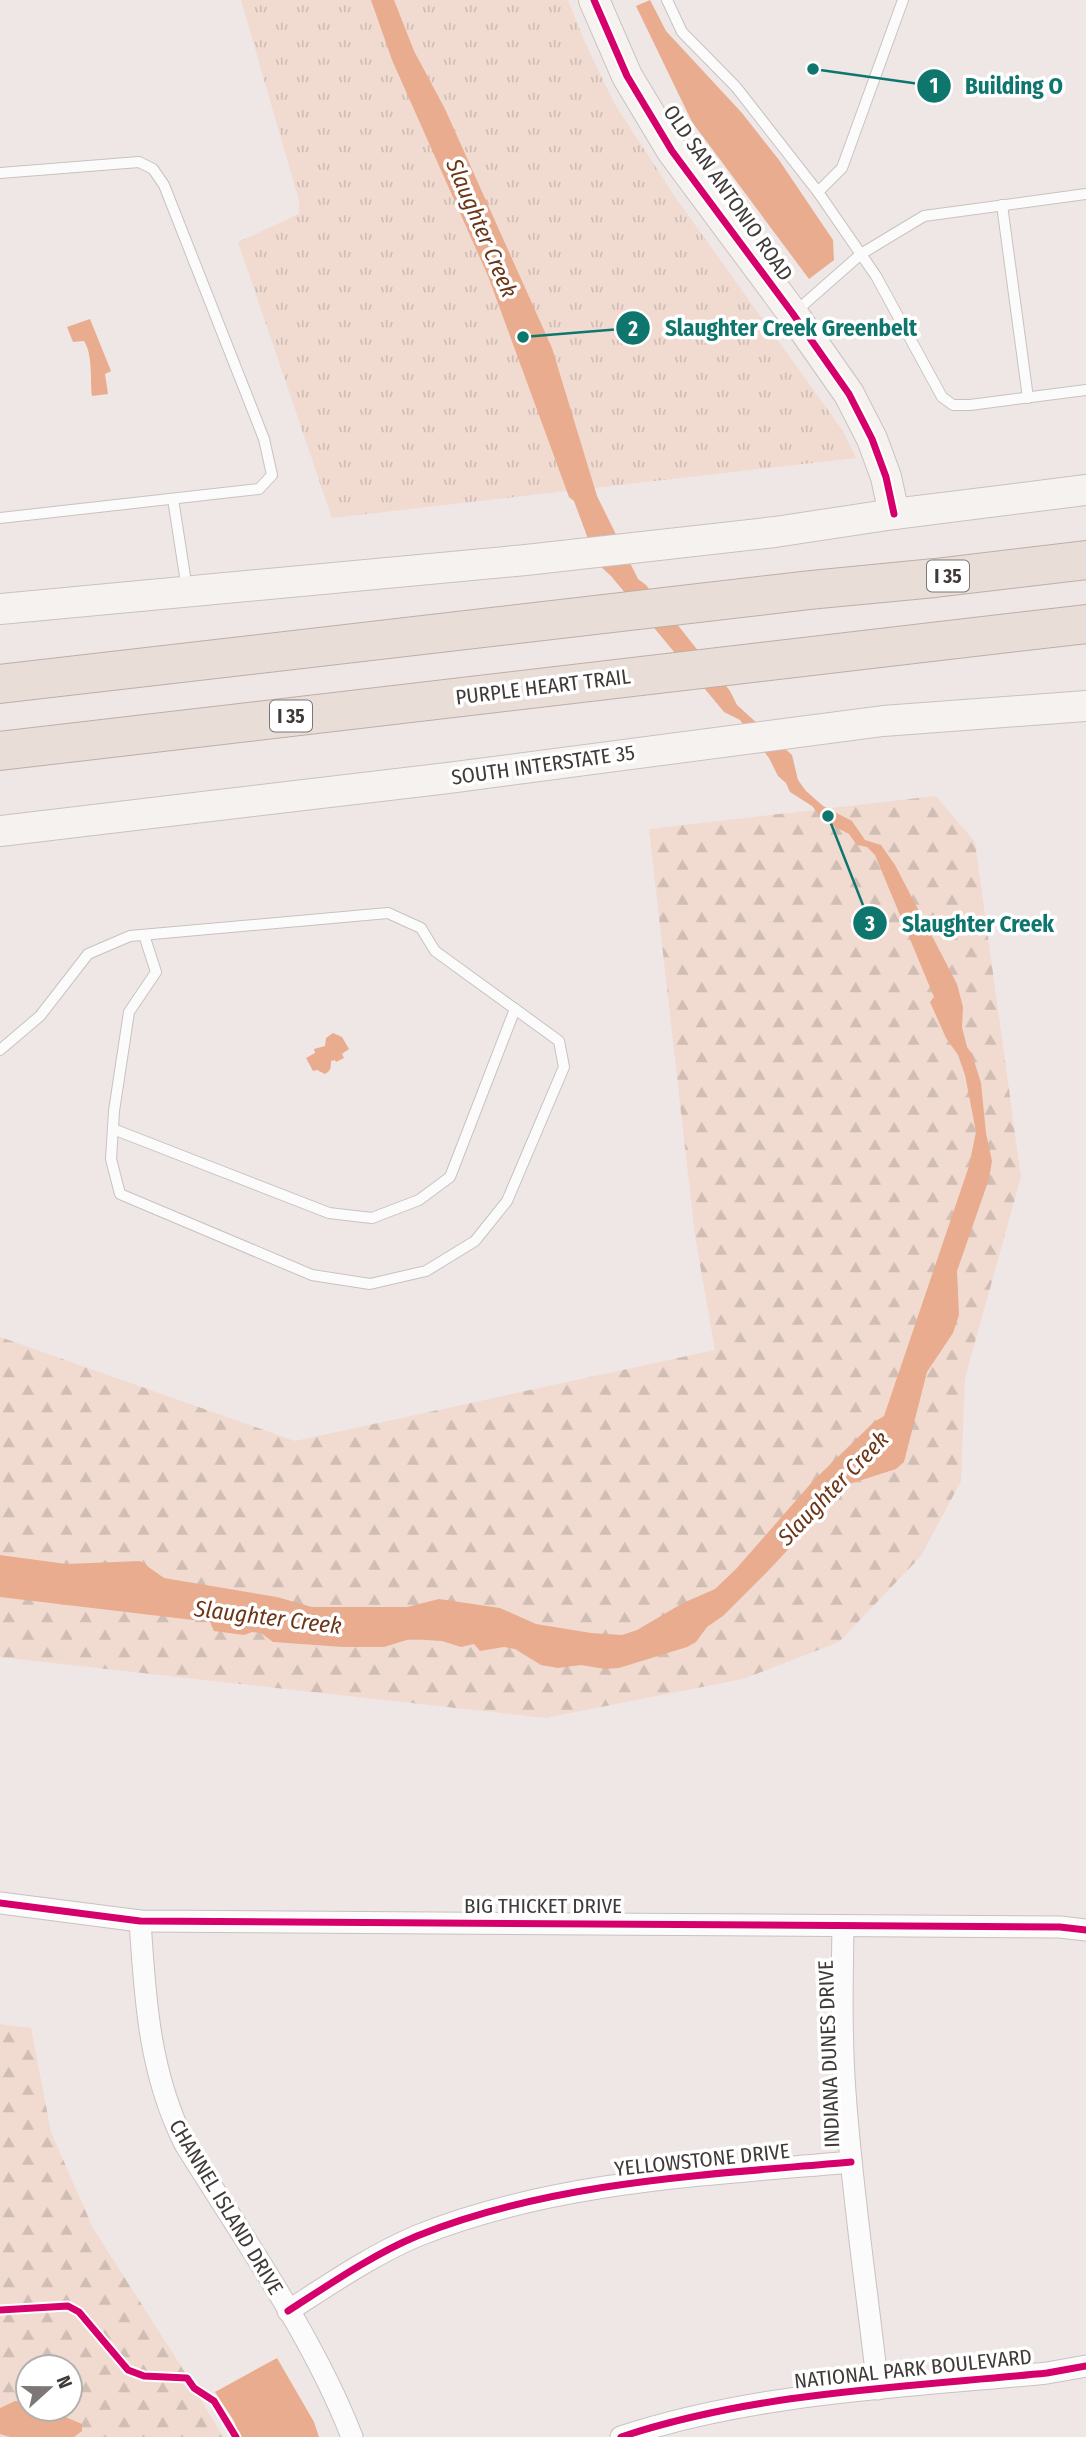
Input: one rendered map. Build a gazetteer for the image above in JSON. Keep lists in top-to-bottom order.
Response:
{
  "streets": {
    "highway": ["I 35", "PURPLE HEART TRAIL"],
    "main road": ["OLD SAN ANTONIO ROAD", "SOUTH INTERSTATE 35"],
    "street": [
      "BIG THICKET DRIVE",
      "INDIANA DUNES DRIVE",
      "YELLOWSTONE DRIVE",
      "CHANNEL ISLAND DRIVE",
      "NATIONAL PARK BOULEVARD"
    ]
  },
  "crossings": [
    ["BIG THICKET DRIVE", "INDIANA DUNES DRIVE"],
    ["BIG THICKET DRIVE", "CHANNEL ISLAND DRIVE"],
    ["INDIANA DUNES DRIVE", "YELLOWSTONE DRIVE"],
    ["INDIANA DUNES DRIVE", "NATIONAL PARK BOULEVARD"],
    ["YELLOWSTONE DRIVE", "CHANNEL ISLAND DRIVE"]
  ],
  "water": ["Slaughter Creek"],
  "places": ["Building O", "Slaughter Creek Greenbelt", "Slaughter Creek"],
  "north": "right"
}
